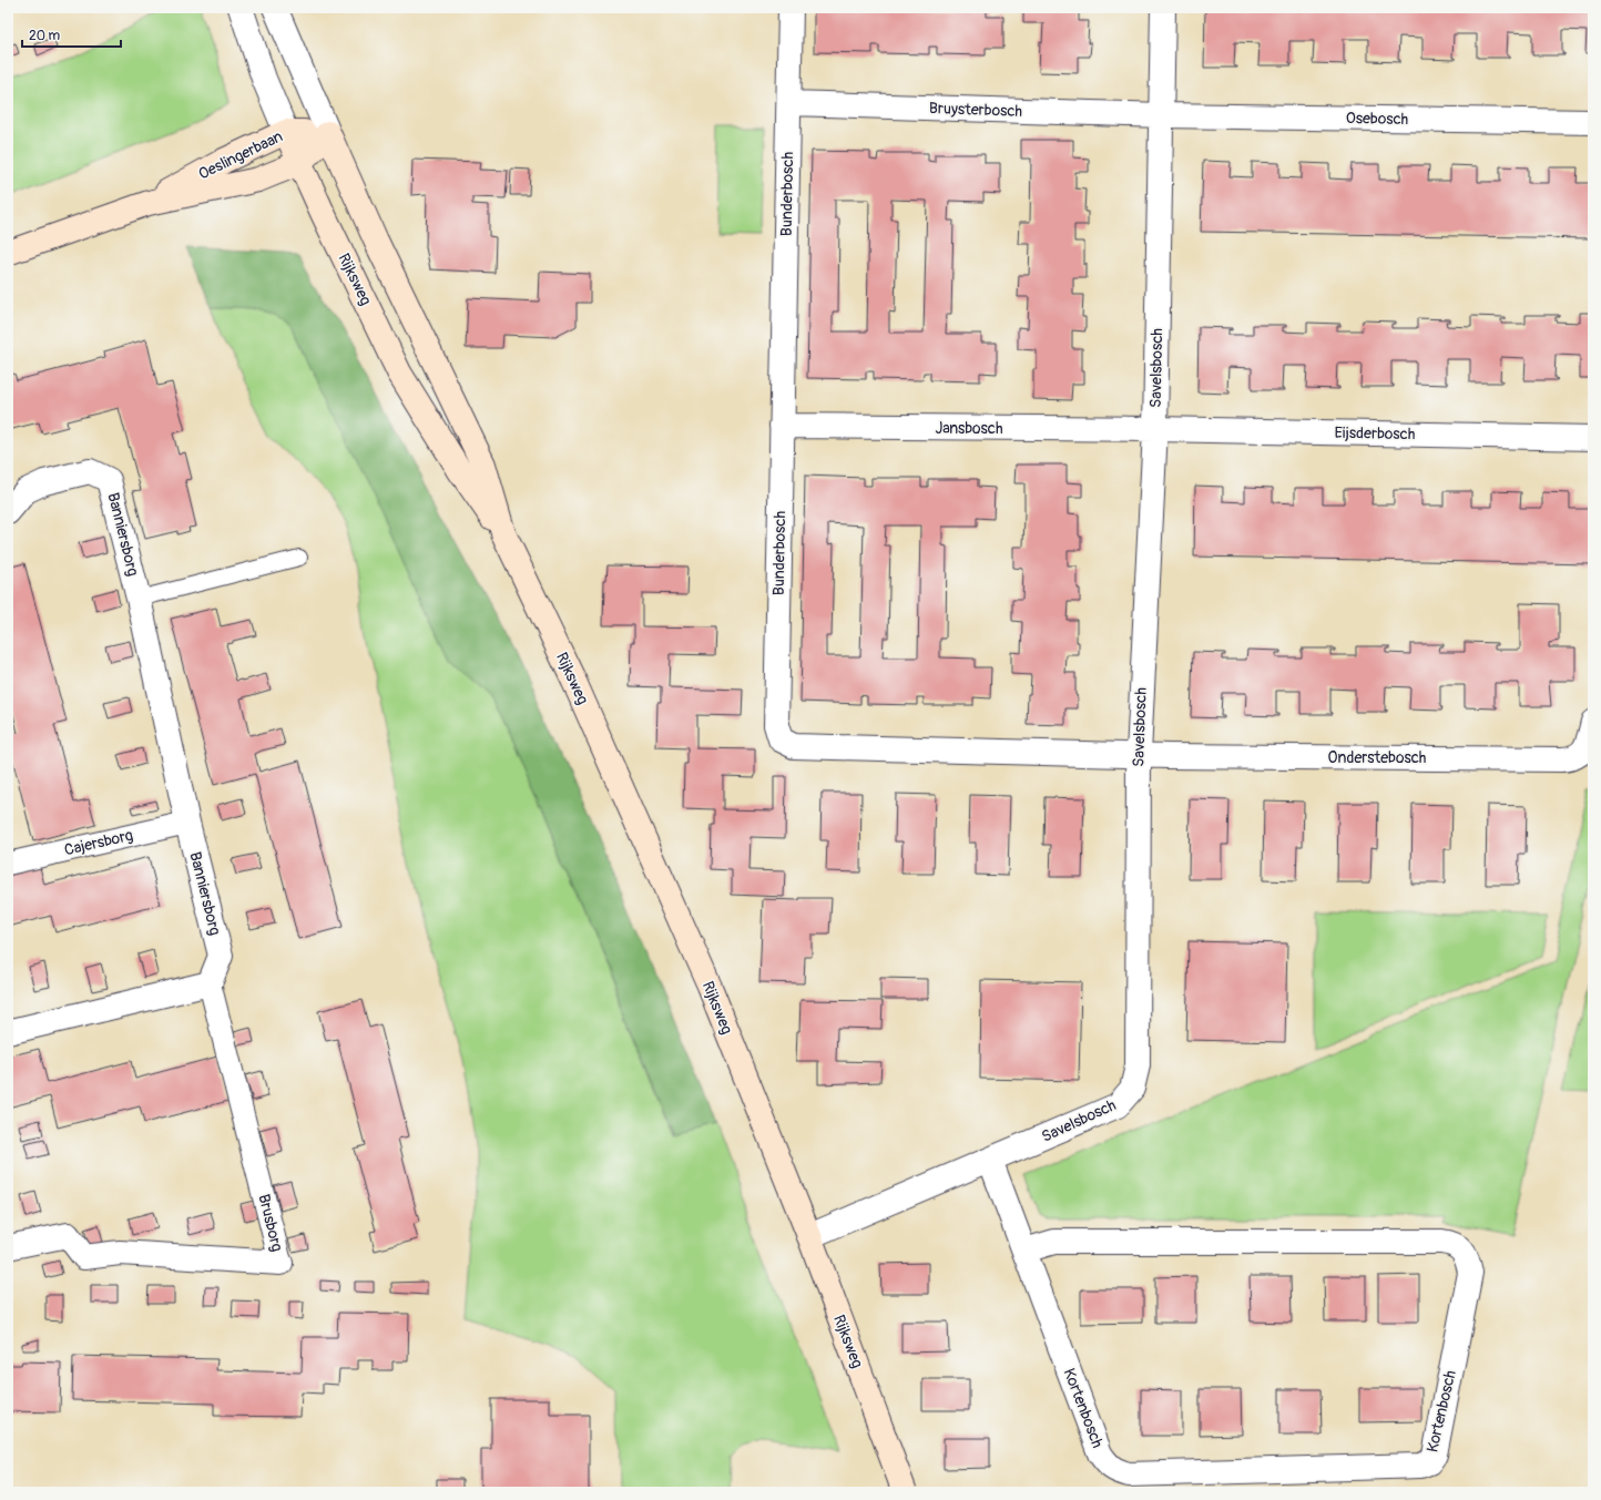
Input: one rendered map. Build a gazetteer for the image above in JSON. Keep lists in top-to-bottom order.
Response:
{
  "streets": {
    "main road": ["Oeslingerbaan", "Rijksweg"],
    "street": [
      "Bruysterbosch",
      "Osebosch",
      "Bunderbosch",
      "Savelsbosch",
      "Jansbosch",
      "Eijsderbosch",
      "Banniersborg",
      "Onderstebosch",
      "Cajersborg",
      "Brusborg",
      "Kortenbosch"
    ]
  },
  "crossings": [
    ["Bruysterbosch", "Osebosch"],
    ["Bruysterbosch", "Bunderbosch"],
    ["Bruysterbosch", "Savelsbosch"],
    ["Osebosch", "Savelsbosch"],
    ["Oeslingerbaan", "Rijksweg"],
    ["Bunderbosch", "Savelsbosch"],
    ["Bunderbosch", "Jansbosch"],
    ["Bunderbosch", "Onderstebosch"],
    ["Rijksweg", "Savelsbosch"],
    ["Savelsbosch", "Jansbosch"],
    ["Savelsbosch", "Eijsderbosch"],
    ["Savelsbosch", "Onderstebosch"],
    ["Savelsbosch", "Kortenbosch"],
    ["Jansbosch", "Eijsderbosch"],
    ["Banniersborg", "Cajersborg"],
    ["Banniersborg", "Brusborg"]
  ],
  "scale_bar": "20 m"
}
